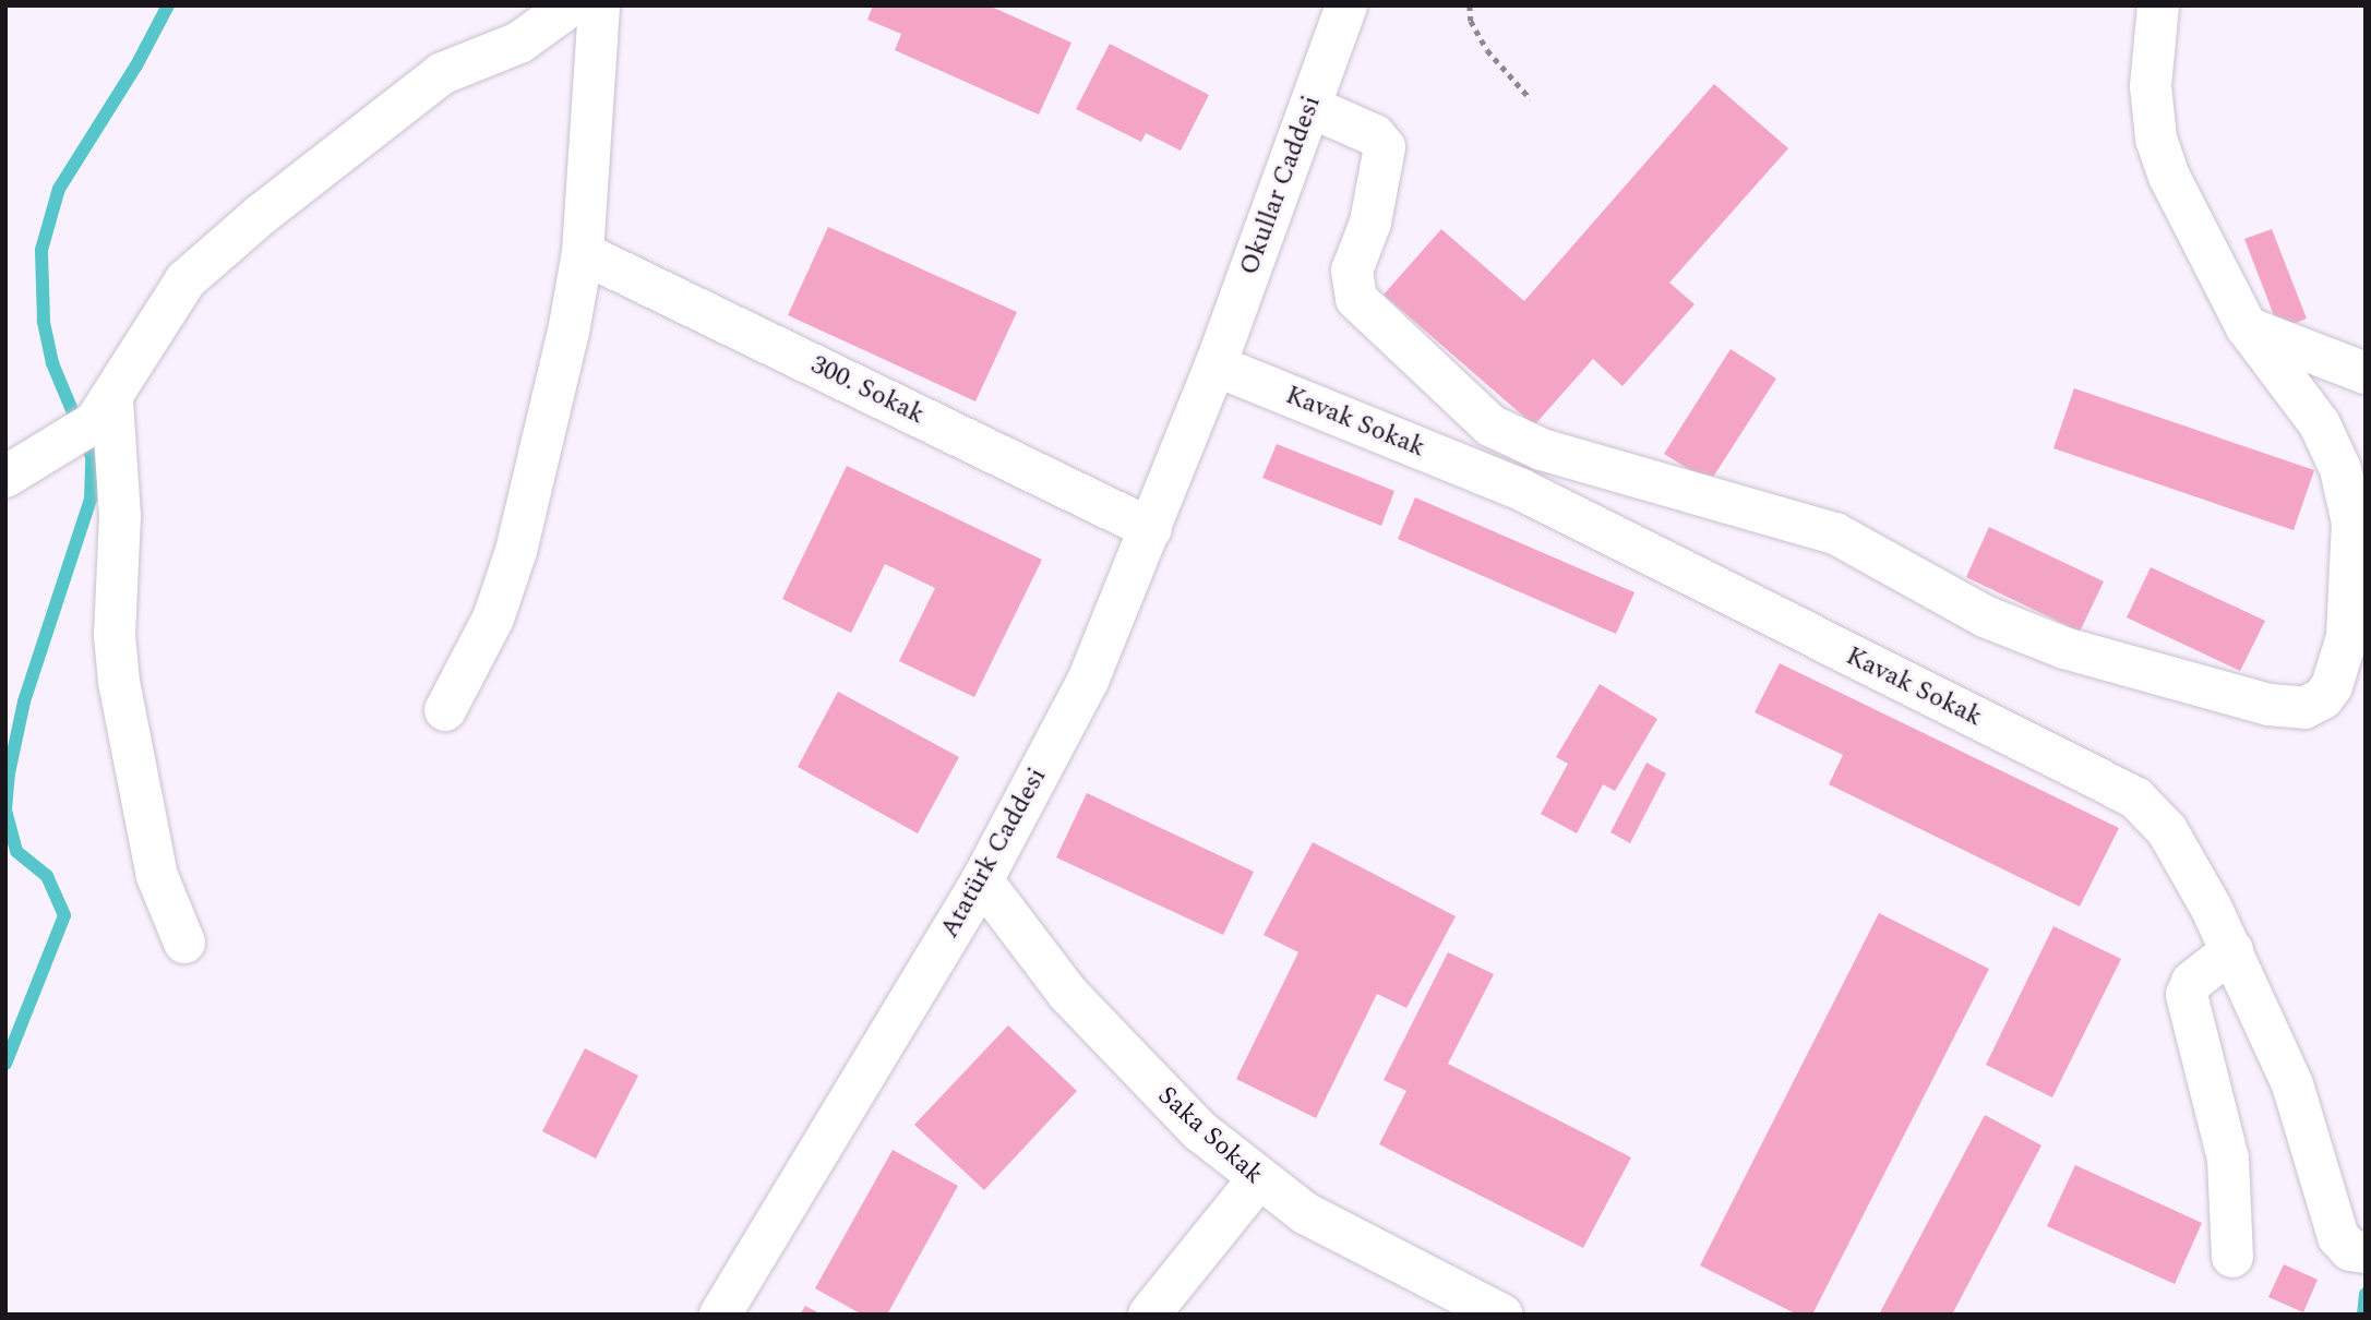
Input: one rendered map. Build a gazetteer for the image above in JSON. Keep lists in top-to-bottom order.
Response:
{
  "streets": {
    "street": [
      "Okullar Caddesi",
      "300. Sokak",
      "Kavak Sokak",
      "Atatürk Caddesi",
      "Saka Sokak"
    ]
  },
  "crossings": [
    ["Okullar Caddesi", "Kavak Sokak"],
    ["Okullar Caddesi", "Atatürk Caddesi"],
    ["300. Sokak", "Atatürk Caddesi"],
    ["Kavak Sokak", "Atatürk Caddesi"],
    ["Atatürk Caddesi", "Saka Sokak"]
  ]
}
